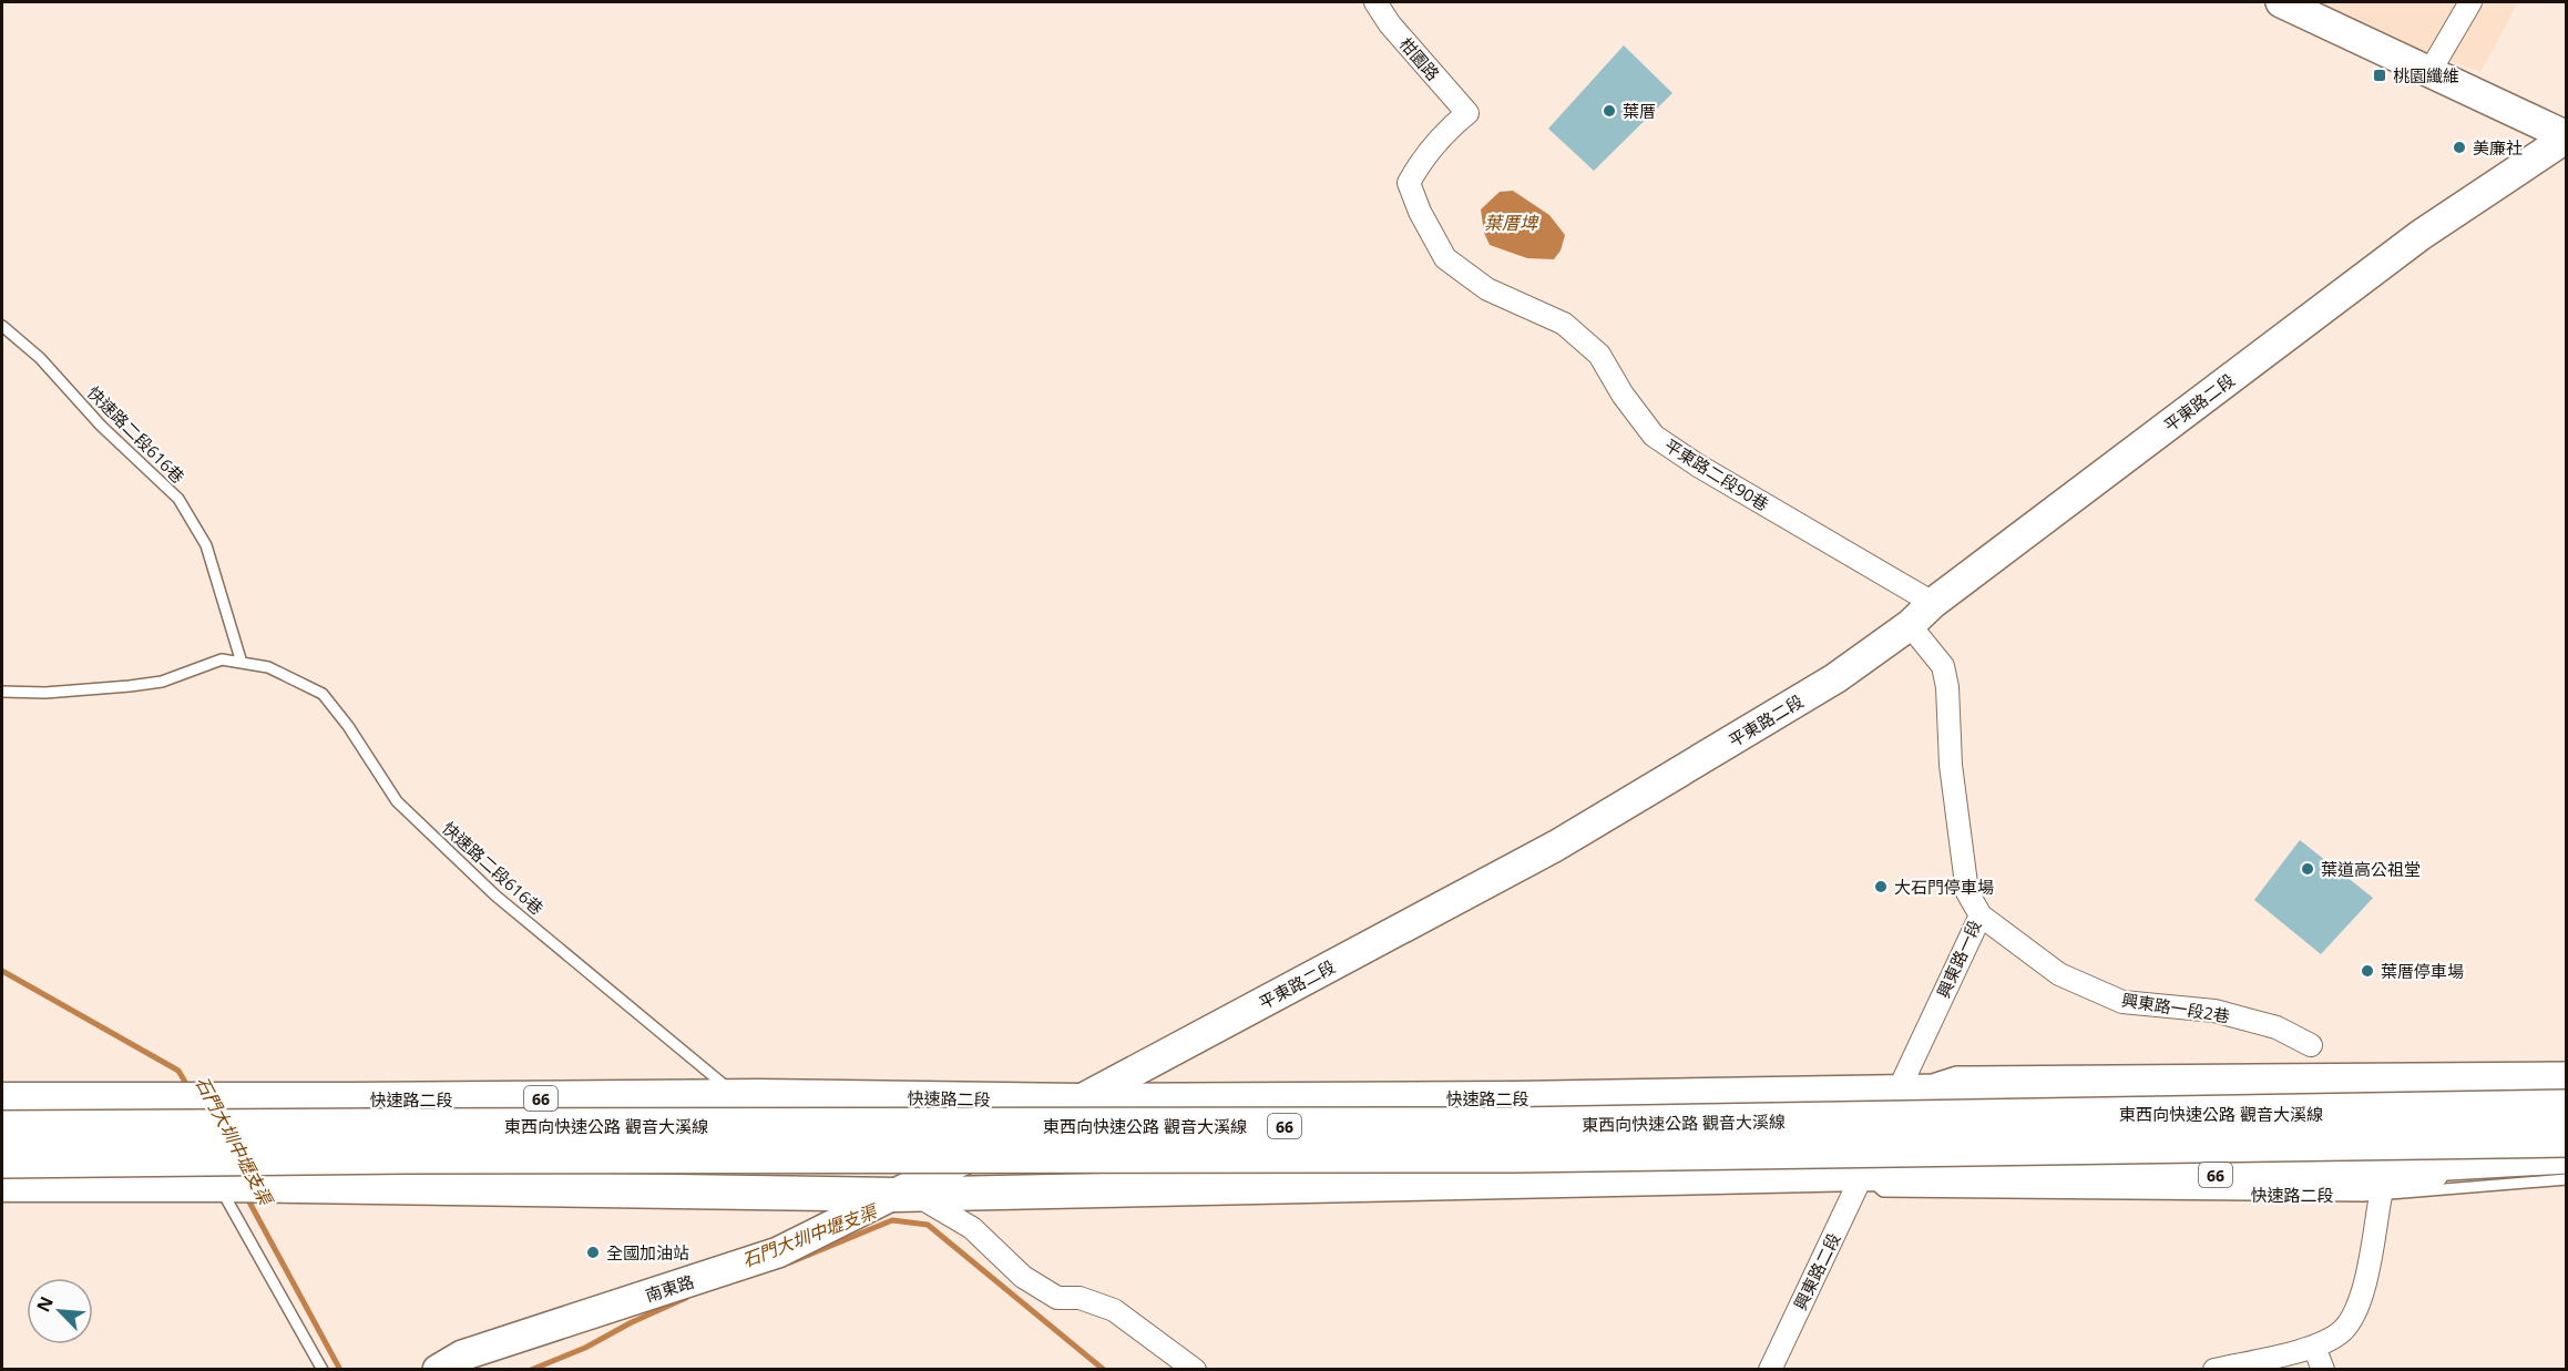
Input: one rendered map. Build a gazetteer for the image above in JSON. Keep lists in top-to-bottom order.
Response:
{
  "streets": {
    "highway": ["66", "東西向快速公路 觀音大溪線"],
    "main road": ["快速路二段"],
    "street": [
      "柑園路",
      "平東路二段",
      "平東路二段90巷",
      "興東路一段",
      "興東路一段2巷",
      "興東路二段",
      "南東路"
    ],
    "lane": ["快速路二段616巷"]
  },
  "crossings": [
    ["柑園路", "平東路二段90巷"],
    ["平東路二段", "平東路二段90巷"],
    ["平東路二段", "興東路一段"],
    ["平東路二段", "快速路二段"],
    ["平東路二段", "南東路"],
    ["快速路二段616巷", "快速路二段"],
    ["興東路一段", "興東路一段2巷"],
    ["興東路一段", "快速路二段"],
    ["興東路一段", "興東路二段"],
    ["快速路二段", "興東路二段"],
    ["快速路二段", "南東路"]
  ],
  "water": ["葉厝埤", "石門大圳中壢支渠"],
  "places": {
    "transit": ["桃園纖維"],
    "other": [
      "葉厝",
      "美廉社",
      "葉道高公祖堂",
      "大石門停車場",
      "葉厝停車場",
      "全國加油站"
    ]
  },
  "north": "top left"
}
